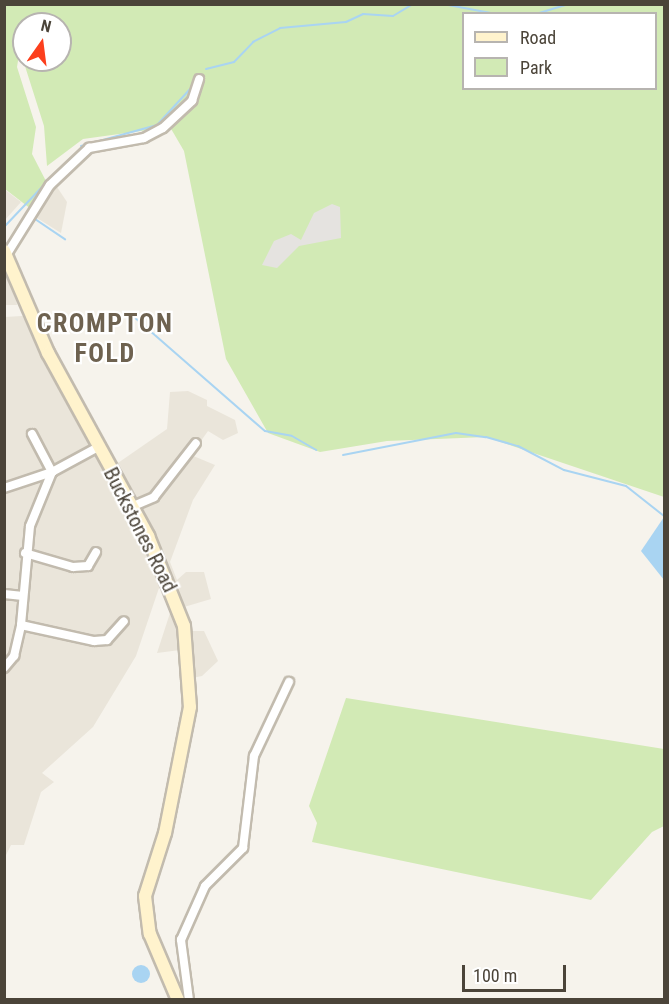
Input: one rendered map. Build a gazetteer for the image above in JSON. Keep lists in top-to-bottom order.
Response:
{
  "streets": {
    "main road": ["Buckstones Road"]
  },
  "districts": ["CROMPTON FOLD"],
  "legend": ["Road", "Park"],
  "scale_bar": "100 m",
  "north": "top"
}
